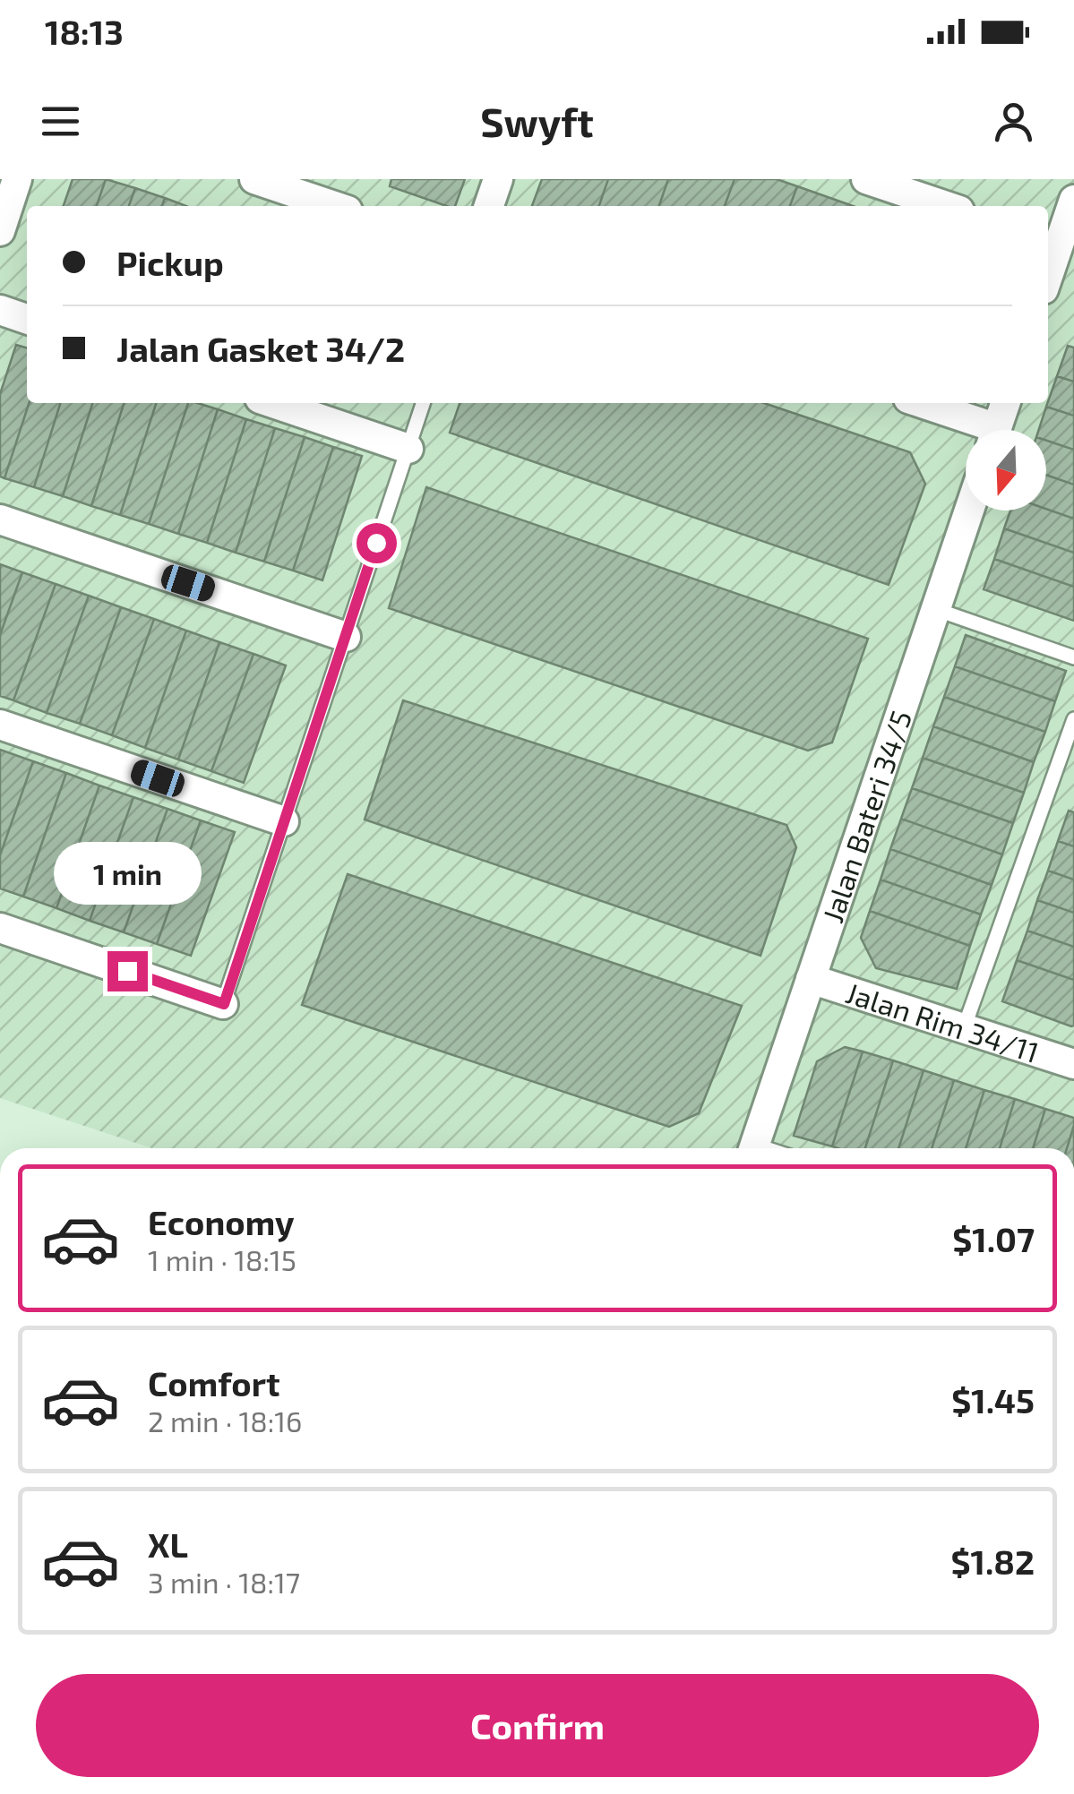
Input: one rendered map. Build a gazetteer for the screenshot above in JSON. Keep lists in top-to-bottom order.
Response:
{
  "streets": {
    "street": ["Jalan Bateri 34/5", "Jalan Rim 34/11"]
  },
  "crossings": [
    ["Jalan Bateri 34/5", "Jalan Rim 34/11"]
  ],
  "north": "bottom",
  "page": {
    "status": "18:13",
    "header": "Swyft",
    "banner": ["Pickup", "Jalan Gasket 34/2"],
    "bubble": "1 min",
    "list": [
      {
        "name": "Economy",
        "note": "1 min · 18:15",
        "value": "$1.07"
      },
      {
        "name": "Comfort",
        "note": "2 min · 18:16",
        "value": "$1.45"
      },
      {
        "name": "XL",
        "note": "3 min · 18:17",
        "value": "$1.82"
      }
    ],
    "buttons": "Confirm"
  }
}
